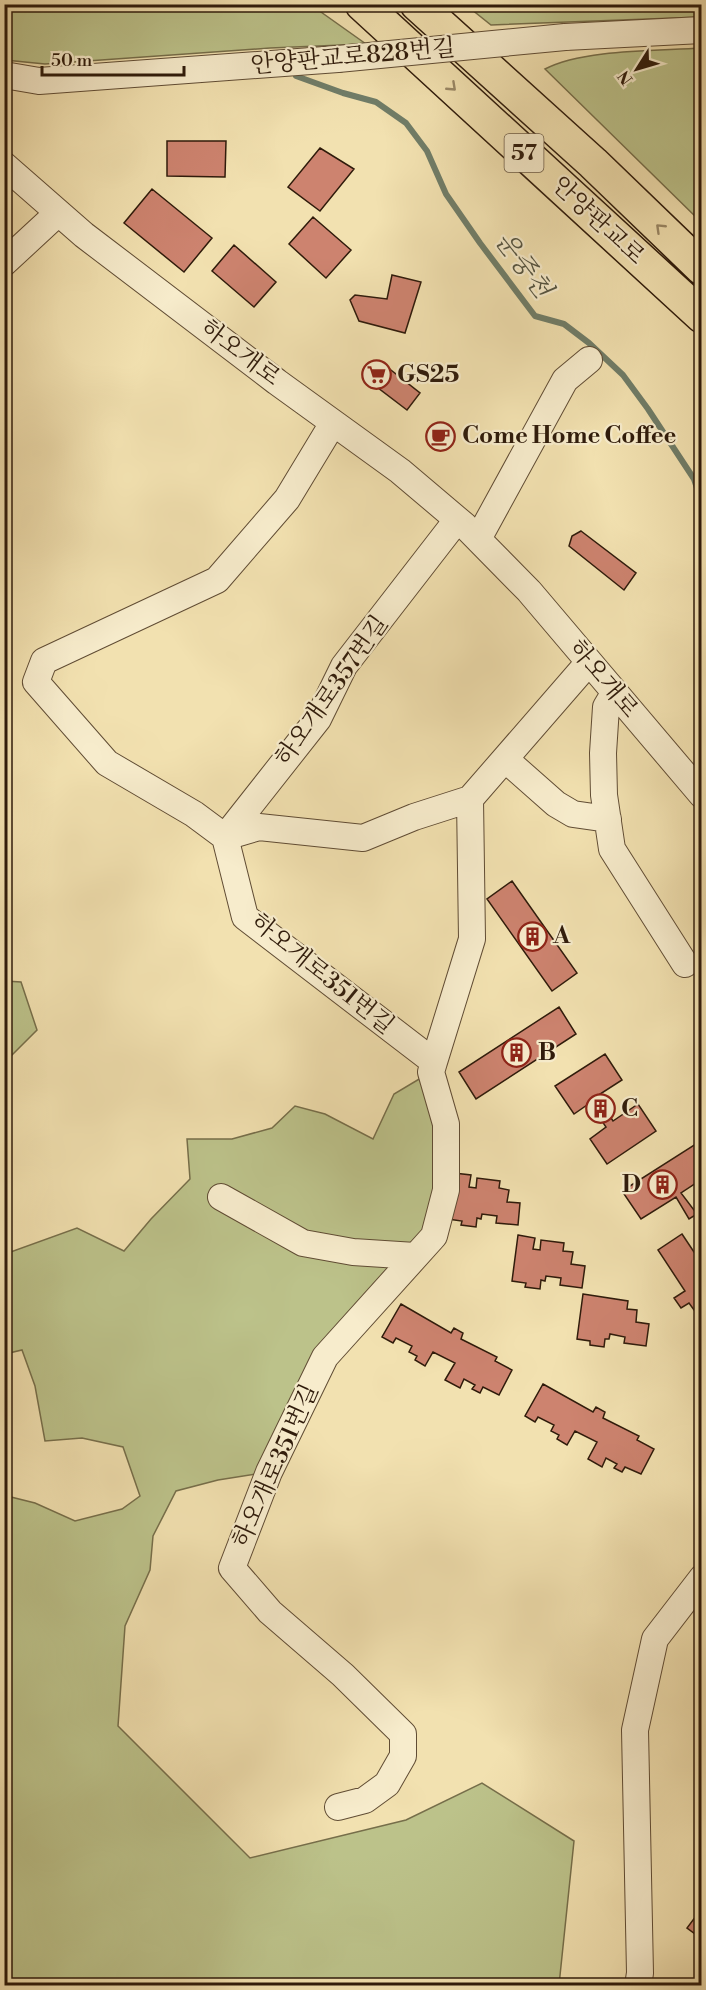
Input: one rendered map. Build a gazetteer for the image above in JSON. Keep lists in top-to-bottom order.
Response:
{
  "streets": {
    "main road": ["57", "안양판교로"],
    "street": [
      "안양판교로828번길",
      "하오개로",
      "하오개로357번길",
      "하오개로351번길"
    ]
  },
  "crossings": [
    ["하오개로", "하오개로357번길"],
    ["하오개로357번길", "하오개로351번길"]
  ],
  "water": ["운중천"],
  "places": {
    "supermarket": ["GS25"],
    "cafe": ["Come Home Coffee"],
    "building": [
      "A",
      "B",
      "C",
      "D"
    ]
  },
  "scale_bar": "50 m",
  "north": "bottom left"
}
